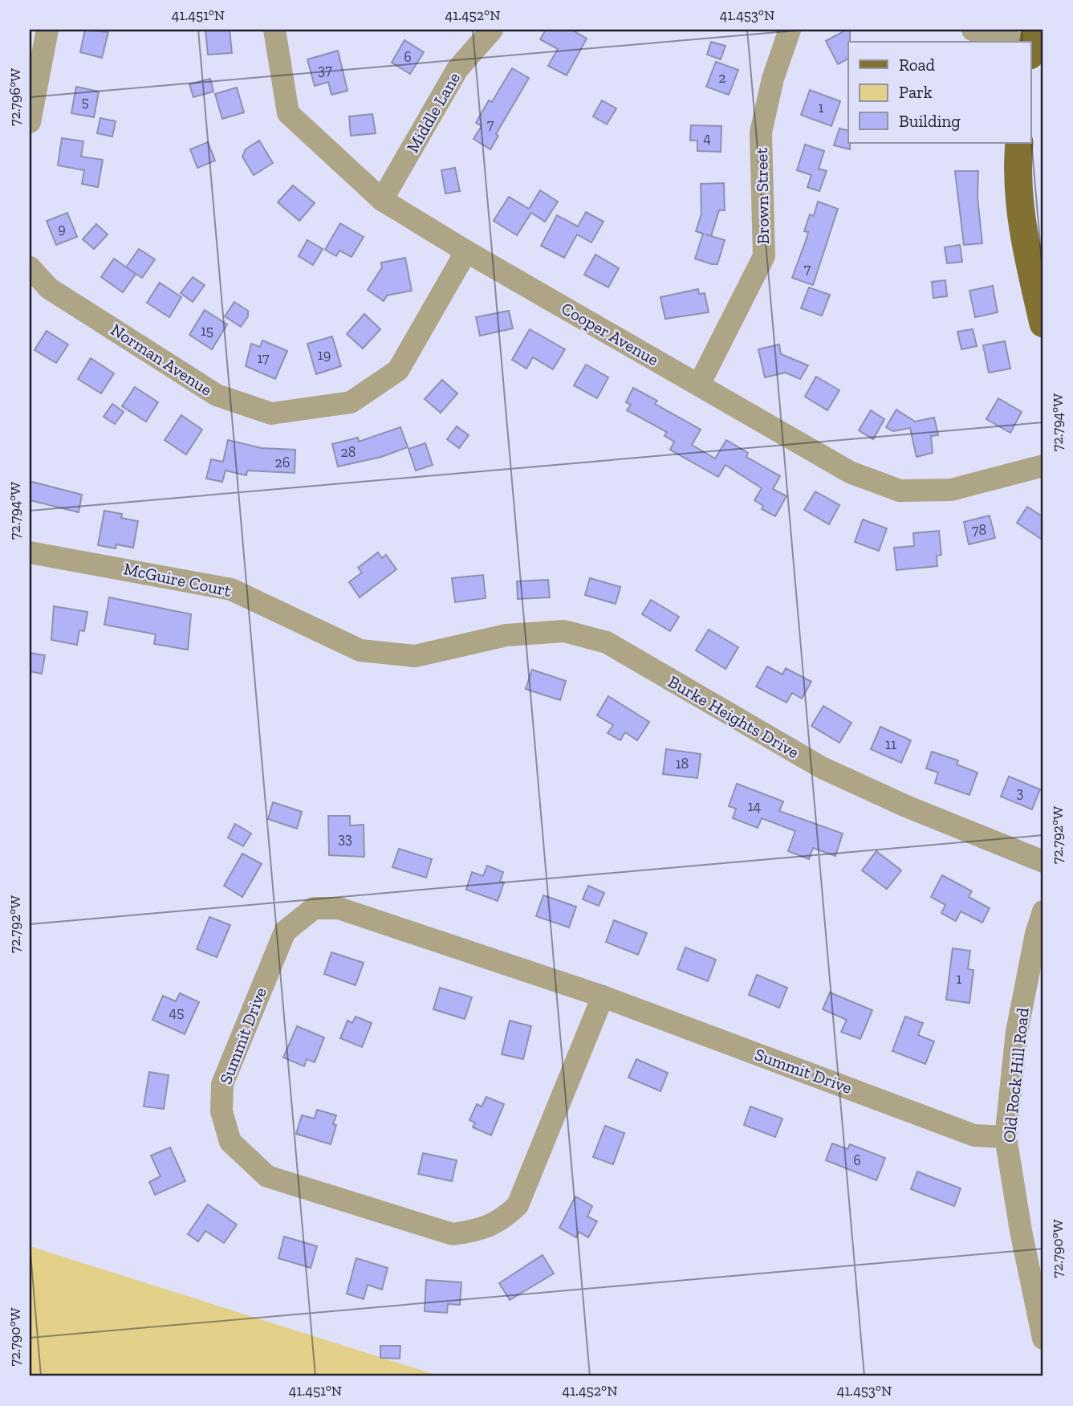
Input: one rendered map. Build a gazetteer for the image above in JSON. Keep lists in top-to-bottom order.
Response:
{
  "streets": {
    "street": [
      "Middle Lane",
      "Brown Street",
      "Cooper Avenue",
      "Norman Avenue",
      "McGuire Court",
      "Burke Heights Drive",
      "Summit Drive",
      "Old Rock Hill Road"
    ]
  },
  "crossings": [
    ["Middle Lane", "Cooper Avenue"],
    ["Brown Street", "Cooper Avenue"],
    ["Cooper Avenue", "Norman Avenue"],
    ["McGuire Court", "Burke Heights Drive"],
    ["Summit Drive", "Old Rock Hill Road"]
  ],
  "house_numbers": [
    "6",
    "37",
    "2",
    "5",
    "1",
    "7",
    "4",
    "9",
    "7",
    "15",
    "19",
    "17",
    "28",
    "26",
    "78",
    "11",
    "18",
    "3",
    "14",
    "33",
    "1",
    "45",
    "6"
  ],
  "legend": ["Road", "Park", "Building"],
  "coordinates": [
    "41.451°N",
    "41.452°N",
    "41.453°N",
    "72.796°W",
    "72.794°W",
    "72.792°W",
    "72.790°W"
  ]
}
